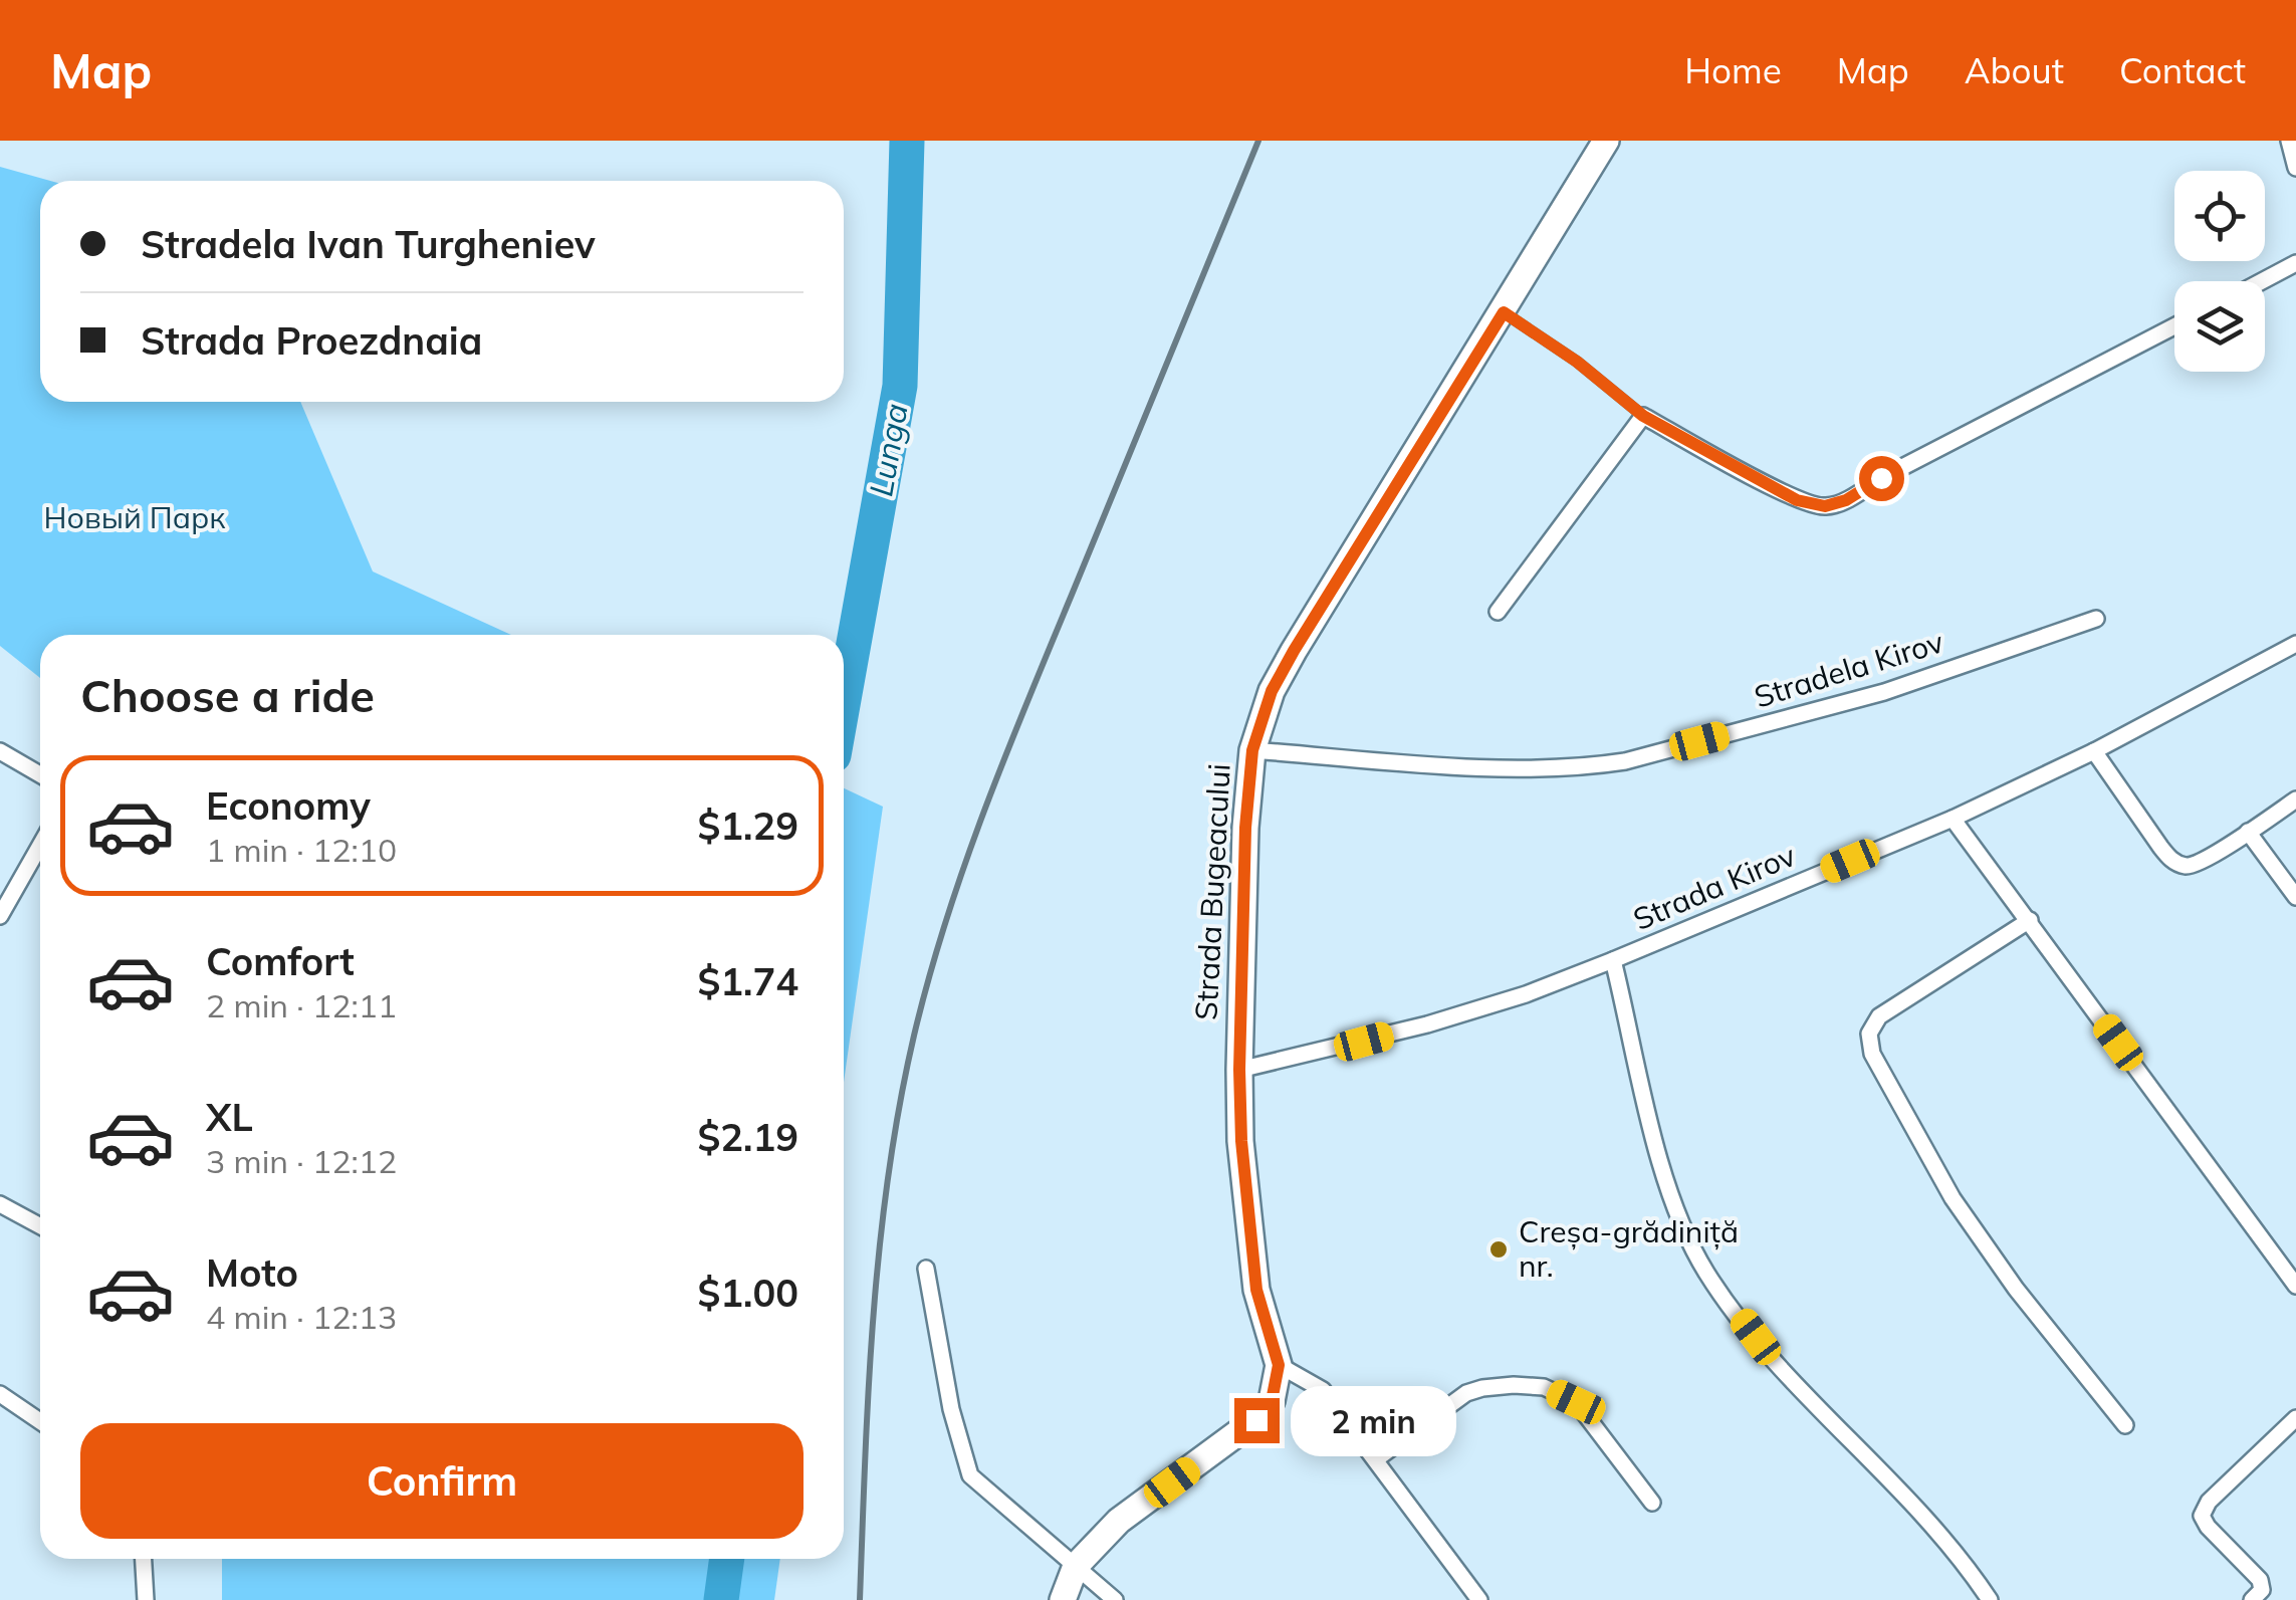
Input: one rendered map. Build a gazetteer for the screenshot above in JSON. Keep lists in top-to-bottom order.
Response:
{
  "streets": {
    "main road": ["Strada Bugeacului"],
    "street": ["Stradela Kirov", "Strada Kirov"]
  },
  "crossings": [
    ["Stradela Kirov", "Strada Bugeacului"],
    ["Strada Kirov", "Strada Bugeacului"]
  ],
  "water": ["Lunga"],
  "parks": ["Новый Парк"],
  "places": ["Creșa-grădiniță nr."],
  "page": {
    "header": "Map",
    "nav": [
      "Home",
      "Map",
      "About",
      "Contact"
    ],
    "banner": ["Stradela Ivan Turgheniev", "Strada Proezdnaia"],
    "heading": "Choose a ride",
    "list": [
      {
        "name": "Economy",
        "note": "1 min · 12:10",
        "value": "$1.29"
      },
      {
        "name": "Comfort",
        "note": "2 min · 12:11",
        "value": "$1.74"
      },
      {
        "name": "XL",
        "note": "3 min · 12:12",
        "value": "$2.19"
      },
      {
        "name": "Moto",
        "note": "4 min · 12:13",
        "value": "$1.00"
      }
    ],
    "bubble": "2 min",
    "buttons": "Confirm"
  }
}
